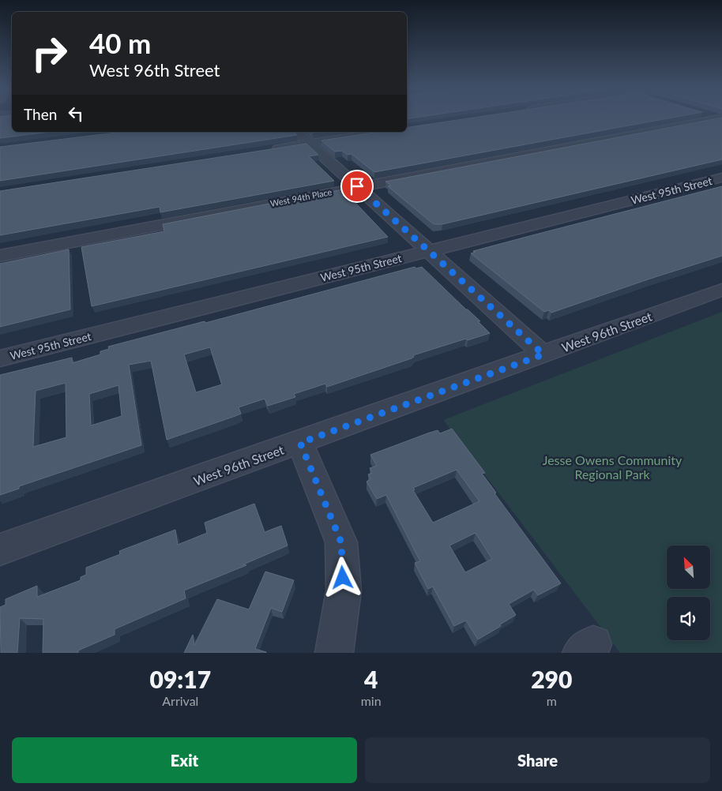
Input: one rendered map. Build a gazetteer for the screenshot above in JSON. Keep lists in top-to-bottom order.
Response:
{
  "streets": {
    "street": ["West 95th Street", "West 94th Place", "West 96th Street"]
  },
  "parks": ["Jesse Owens Community Regional Park"],
  "north": "top left",
  "page": {
    "turn": ["40 m", "West 96th Street"],
    "then": "Then",
    "eta": [
      "09:17",
      "Arrival",
      "4",
      "min",
      "290",
      "m"
    ],
    "buttons": ["Exit", "Share"]
  }
}
